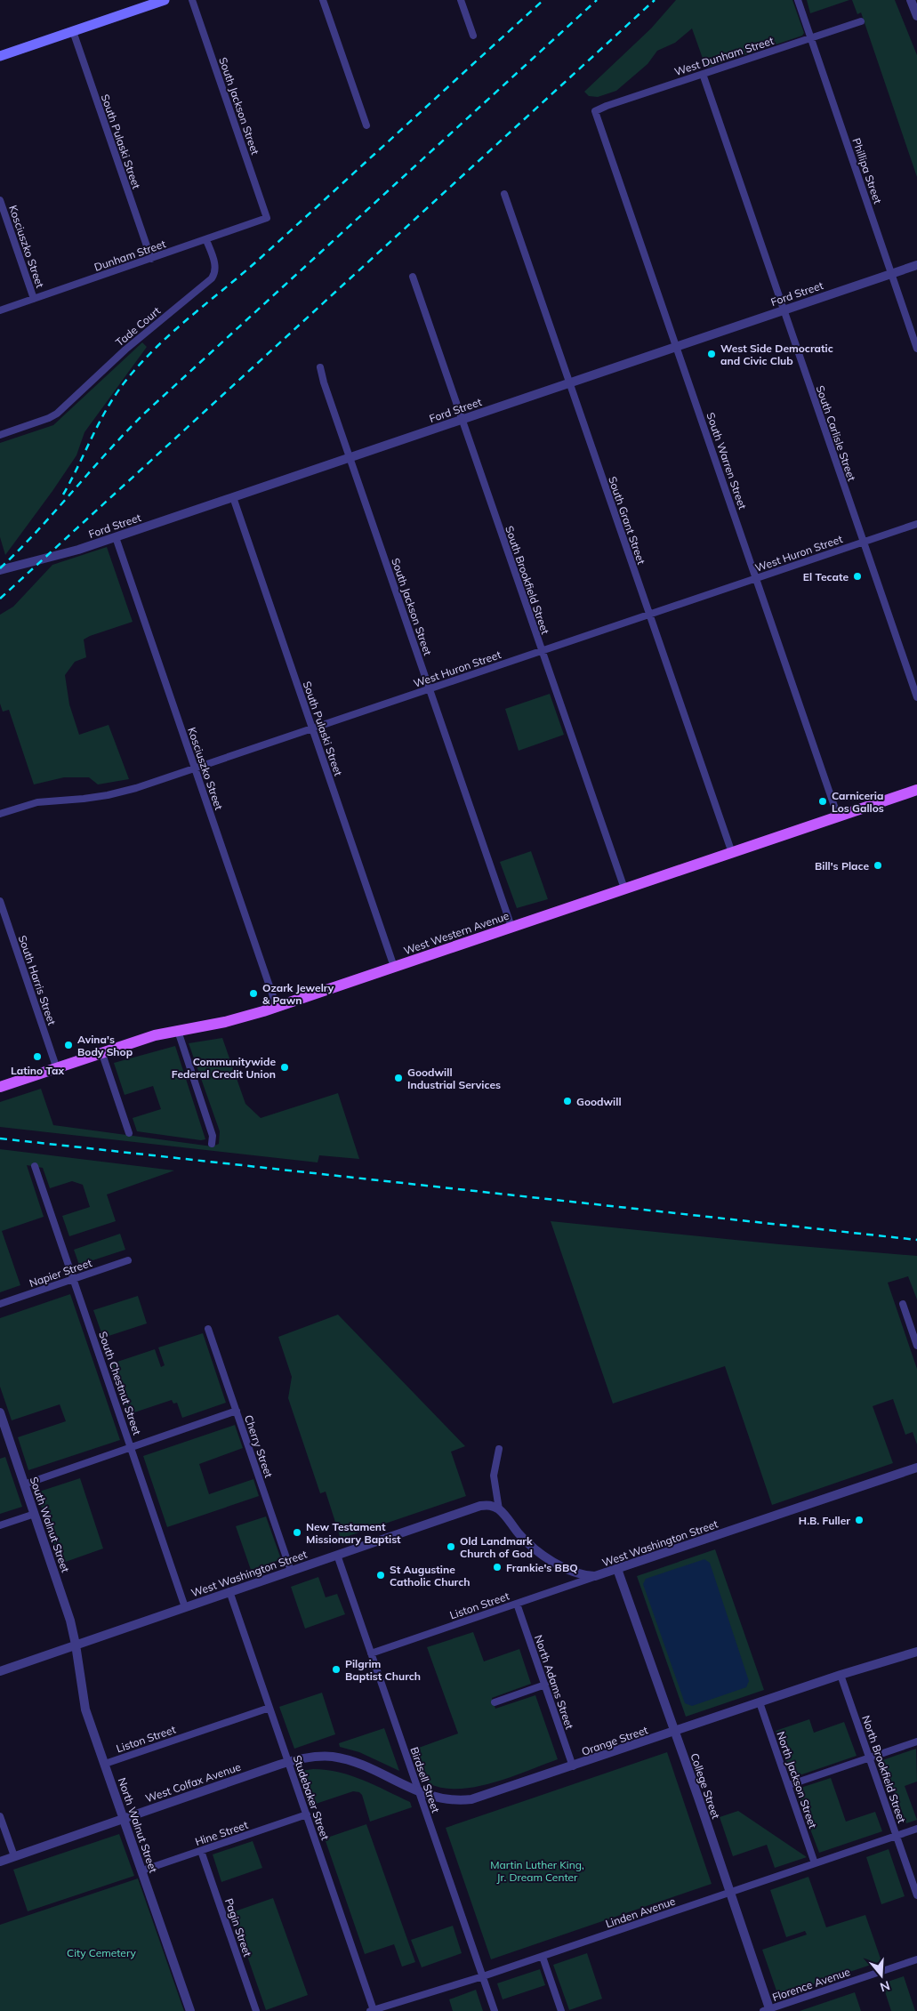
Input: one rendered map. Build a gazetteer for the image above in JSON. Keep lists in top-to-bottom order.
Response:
{
  "streets": {
    "main road": ["West Western Avenue"],
    "street": [
      "West Dunham Street",
      "South Jackson Street",
      "South Pulaski Street",
      "Phillipa Street",
      "Kosciuszko Street",
      "Dunham Street",
      "Ford Street",
      "Tade Court",
      "South Carlisle Street",
      "South Warren Street",
      "South Grant Street",
      "West Huron Street",
      "South Brookfield Street",
      "South Harris Street",
      "Napier Street",
      "South Chestnut Street",
      "Cherry Street",
      "South Walnut Street",
      "West Washington Street",
      "Liston Street",
      "North Adams Street",
      "Orange Street",
      "North Brookfield Street",
      "Birdsell Street",
      "North Jackson Street",
      "West Colfax Avenue",
      "College Street",
      "Studebaker Street",
      "North Walnut Street",
      "Hine Street",
      "Linden Avenue",
      "Pagin Street",
      "Florence Avenue"
    ]
  },
  "crossings": [
    ["West Dunham Street", "Phillipa Street"],
    ["West Dunham Street", "South Carlisle Street"],
    ["West Dunham Street", "South Warren Street"],
    ["South Jackson Street", "Dunham Street"],
    ["South Jackson Street", "Ford Street"],
    ["South Jackson Street", "West Huron Street"],
    ["South Jackson Street", "West Western Avenue"],
    ["South Pulaski Street", "Dunham Street"],
    ["South Pulaski Street", "Ford Street"],
    ["South Pulaski Street", "West Huron Street"],
    ["South Pulaski Street", "West Western Avenue"],
    ["Phillipa Street", "Ford Street"],
    ["Kosciuszko Street", "Dunham Street"],
    ["Kosciuszko Street", "Ford Street"],
    ["Kosciuszko Street", "West Huron Street"],
    ["Kosciuszko Street", "West Western Avenue"],
    ["Dunham Street", "Tade Court"],
    ["Ford Street", "South Carlisle Street"],
    ["Ford Street", "South Warren Street"],
    ["Ford Street", "South Grant Street"],
    ["Ford Street", "South Brookfield Street"],
    ["South Carlisle Street", "West Huron Street"],
    ["South Warren Street", "West Huron Street"],
    ["South Warren Street", "West Western Avenue"],
    ["South Grant Street", "West Huron Street"],
    ["South Grant Street", "West Western Avenue"],
    ["West Huron Street", "South Brookfield Street"],
    ["South Brookfield Street", "West Western Avenue"],
    ["West Western Avenue", "South Harris Street"],
    ["Napier Street", "South Chestnut Street"],
    ["South Chestnut Street", "West Washington Street"],
    ["Cherry Street", "West Washington Street"],
    ["South Walnut Street", "West Washington Street"],
    ["South Walnut Street", "North Walnut Street"],
    ["West Washington Street", "Liston Street"],
    ["West Washington Street", "Birdsell Street"],
    ["West Washington Street", "College Street"],
    ["West Washington Street", "Studebaker Street"],
    ["West Washington Street", "North Walnut Street"],
    ["Liston Street", "North Adams Street"],
    ["Liston Street", "Birdsell Street"],
    ["Liston Street", "Studebaker Street"],
    ["Liston Street", "North Walnut Street"],
    ["North Adams Street", "Orange Street"],
    ["Orange Street", "North Brookfield Street"],
    ["Orange Street", "Birdsell Street"],
    ["Orange Street", "North Jackson Street"],
    ["Orange Street", "West Colfax Avenue"],
    ["Orange Street", "College Street"],
    ["North Brookfield Street", "Linden Avenue"],
    ["Birdsell Street", "Linden Avenue"],
    ["North Jackson Street", "Linden Avenue"],
    ["West Colfax Avenue", "Studebaker Street"],
    ["West Colfax Avenue", "North Walnut Street"],
    ["College Street", "Linden Avenue"],
    ["College Street", "Florence Avenue"],
    ["Studebaker Street", "Hine Street"],
    ["Studebaker Street", "Linden Avenue"],
    ["North Walnut Street", "Hine Street"],
    ["Hine Street", "Pagin Street"]
  ],
  "parks": ["Martin Luther King, Jr. Dream Center", "City Cemetery"],
  "places": [
    "West Side Democratic and Civic Club",
    "El Tecate",
    "Carniceria Los Gallos",
    "Bill's Place",
    "Ozark Jewelry & Pawn",
    "Avina's Body Shop",
    "Latino Tax",
    "Communitywide Federal Credit Union",
    "Goodwill Industrial Services",
    "Goodwill",
    "H.B. Fuller",
    "New Testament Missionary Baptist",
    "Old Landmark Church of God",
    "Frankie's BBQ",
    "St Augustine Catholic Church",
    "Pilgrim Baptist Church"
  ],
  "north": "bottom"
}
